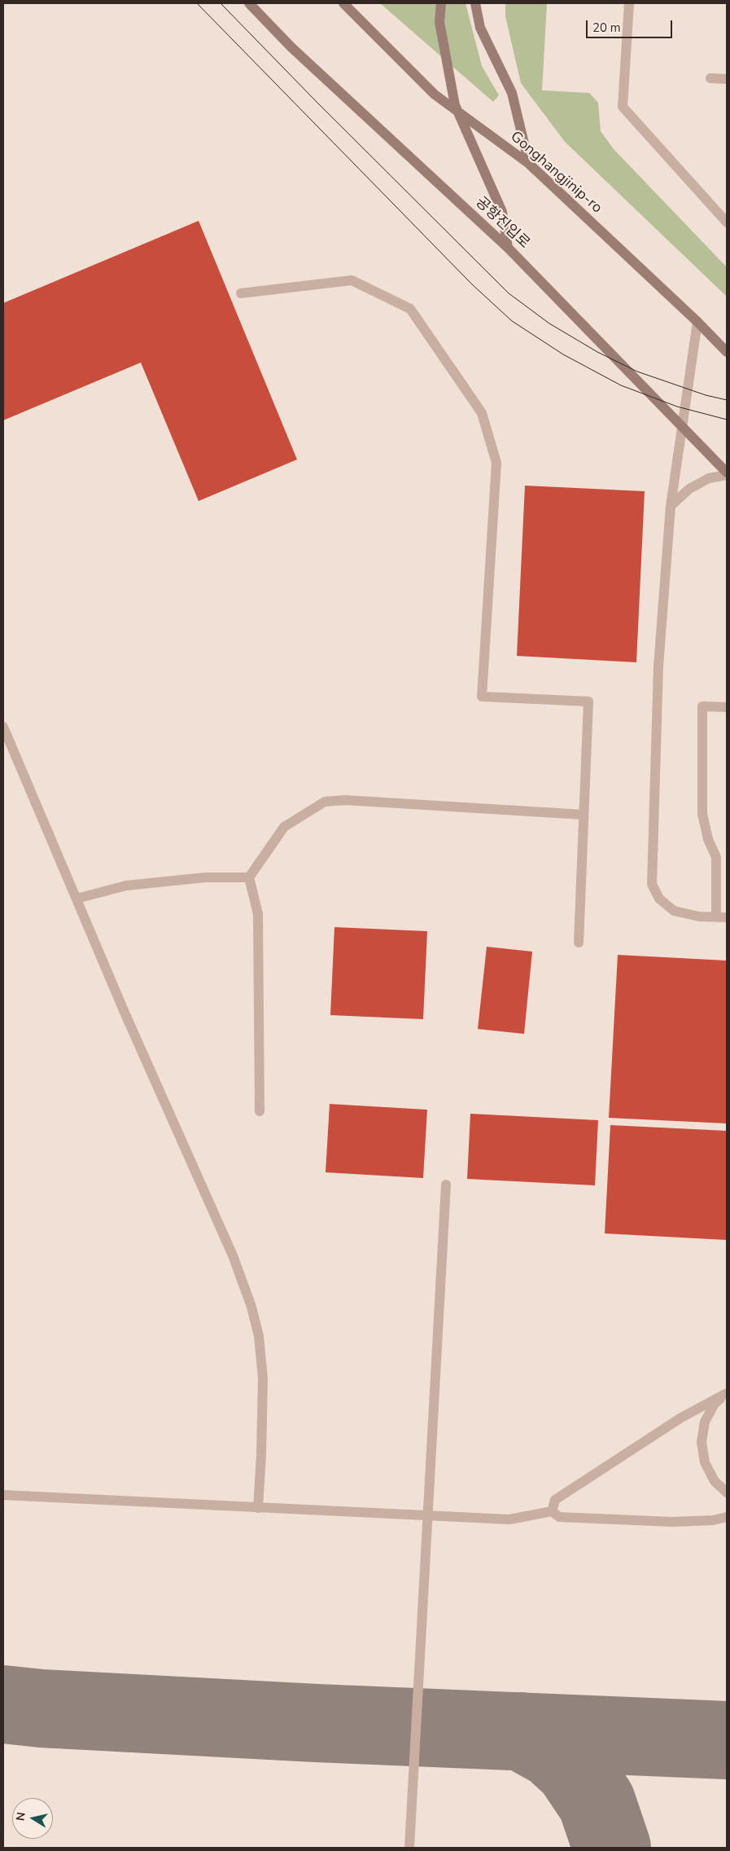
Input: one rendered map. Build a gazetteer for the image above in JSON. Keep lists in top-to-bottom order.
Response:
{
  "streets": {
    "main road": ["Gonghangjinip-ro", "공항진입로"]
  },
  "scale_bar": "20 m",
  "north": "left"
}
